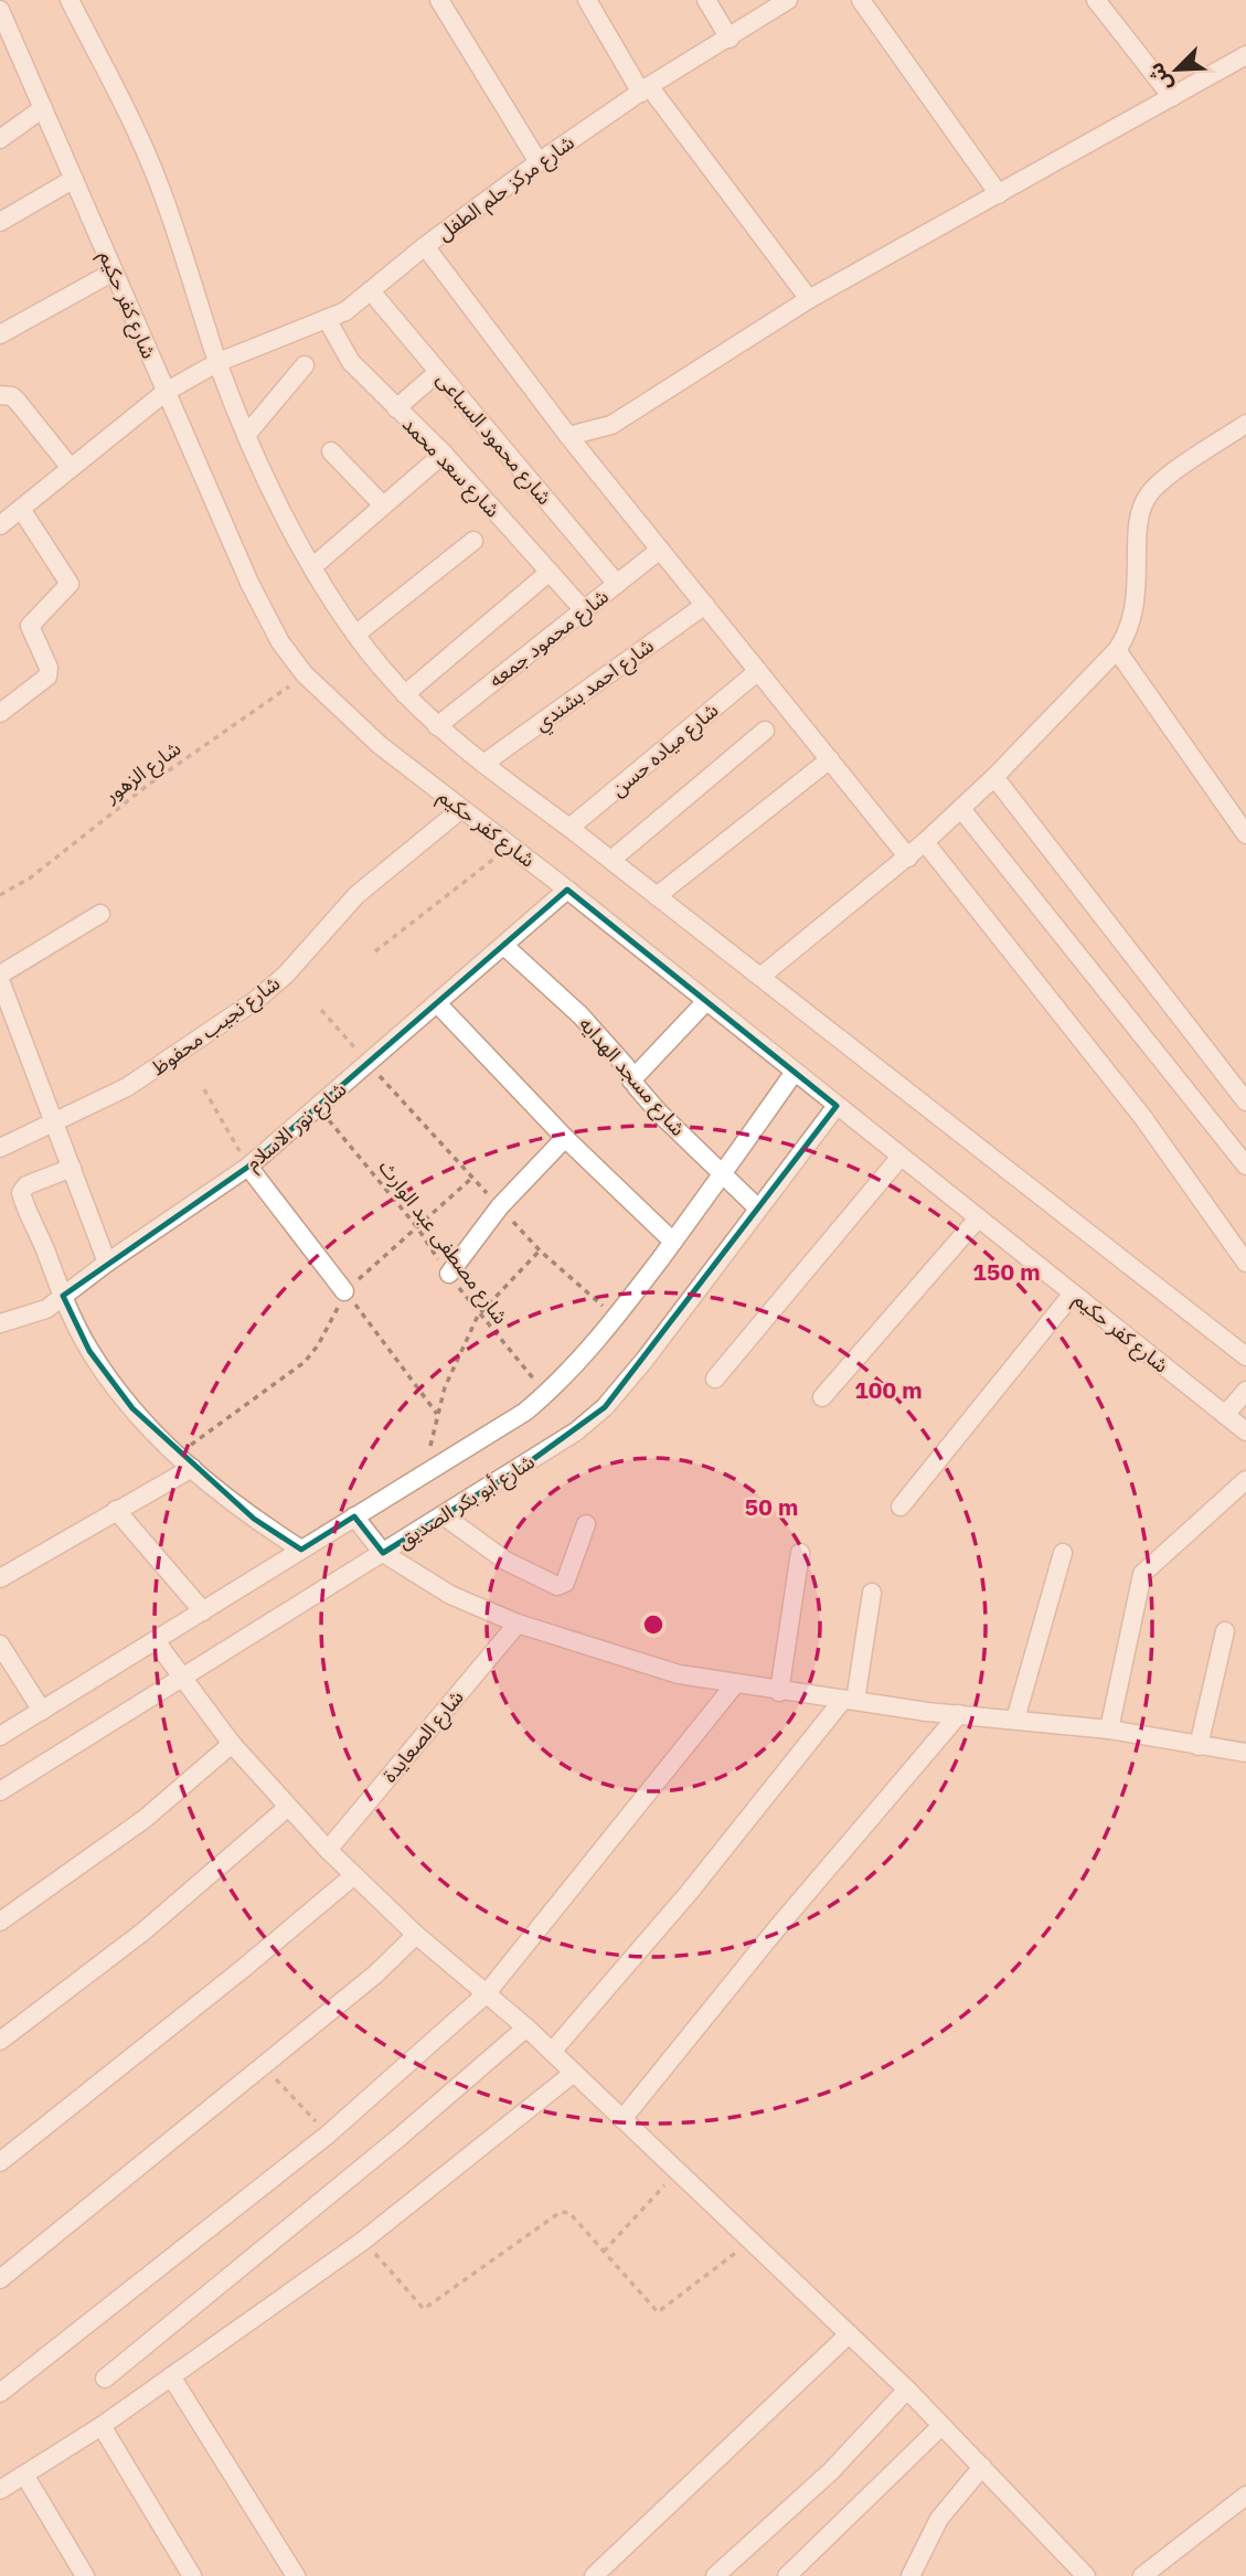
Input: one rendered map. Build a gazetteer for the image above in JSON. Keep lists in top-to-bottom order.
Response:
{
  "streets": {
    "street": [
      "شارع مركز حلم الطفل",
      "شارع كفر حكيم",
      "شارع محمود السباعى",
      "شارع سعد محمد",
      "شارع محمود جمعه",
      "شارع احمد بشندي",
      "شارع مياده حسن",
      "شارع نجيب محفوظ",
      "شارع مسجد الهدايه",
      "شارع نور الاسلام",
      "شارع أبو بكر الصديق",
      "شارع الصعايدة"
    ],
    "path": ["شارع الزهور", "شارع مصطفى عبد الوارث"]
  },
  "crossings": [
    ["شارع مركز حلم الطفل", "شارع كفر حكيم"],
    ["شارع مركز حلم الطفل", "شارع محمود السباعى"],
    ["شارع مركز حلم الطفل", "شارع سعد محمد"],
    ["شارع كفر حكيم", "شارع الزهور"],
    ["شارع كفر حكيم", "شارع نجيب محفوظ"],
    ["شارع كفر حكيم", "شارع نور الاسلام"],
    ["شارع كفر حكيم", "شارع أبو بكر الصديق"],
    ["شارع محمود السباعى", "شارع محمود جمعه"],
    ["شارع سعد محمد", "شارع محمود جمعه"],
    ["شارع مسجد الهدايه", "شارع نور الاسلام"],
    ["شارع مسجد الهدايه", "شارع أبو بكر الصديق"],
    ["شارع نور الاسلام", "شارع مصطفى عبد الوارث"]
  ],
  "north": "bottom left",
  "rings": ["150 m", "100 m", "50 m"]
}
